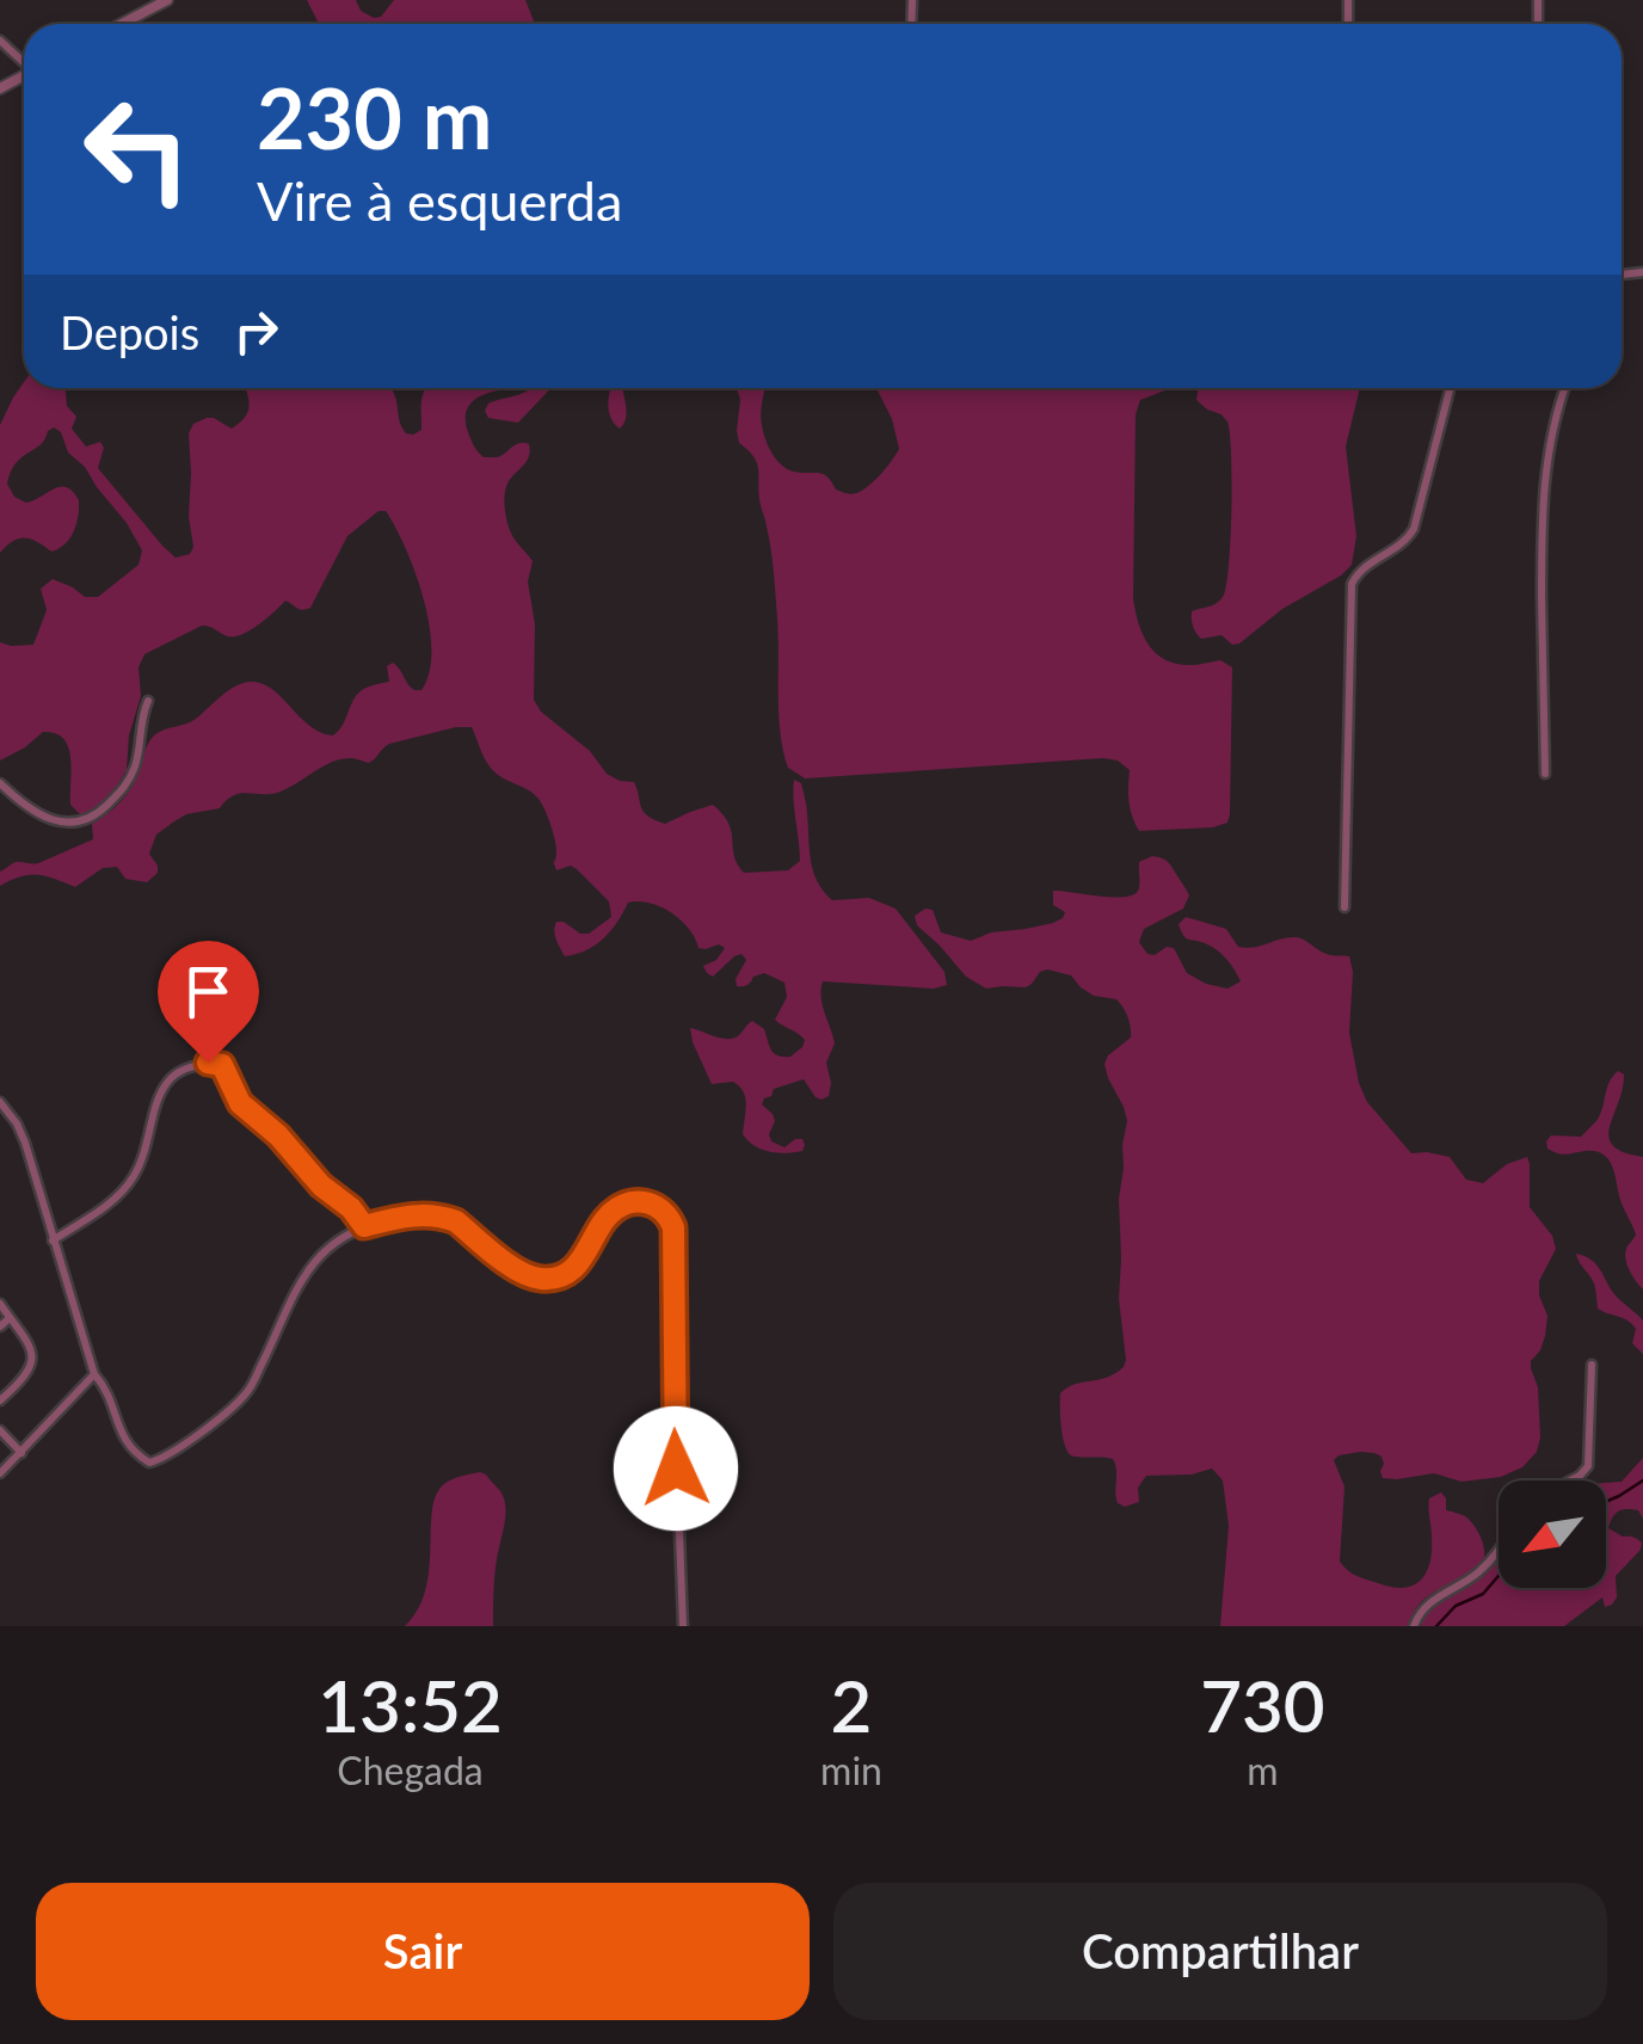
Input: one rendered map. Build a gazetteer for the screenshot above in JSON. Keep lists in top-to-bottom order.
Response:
{
  "north": "bottom left",
  "page": {
    "turn": ["230 m", "Vire à esquerda"],
    "then": "Depois",
    "eta": [
      "13:52",
      "Chegada",
      "2",
      "min",
      "730",
      "m"
    ],
    "buttons": ["Sair", "Compartilhar"]
  }
}
